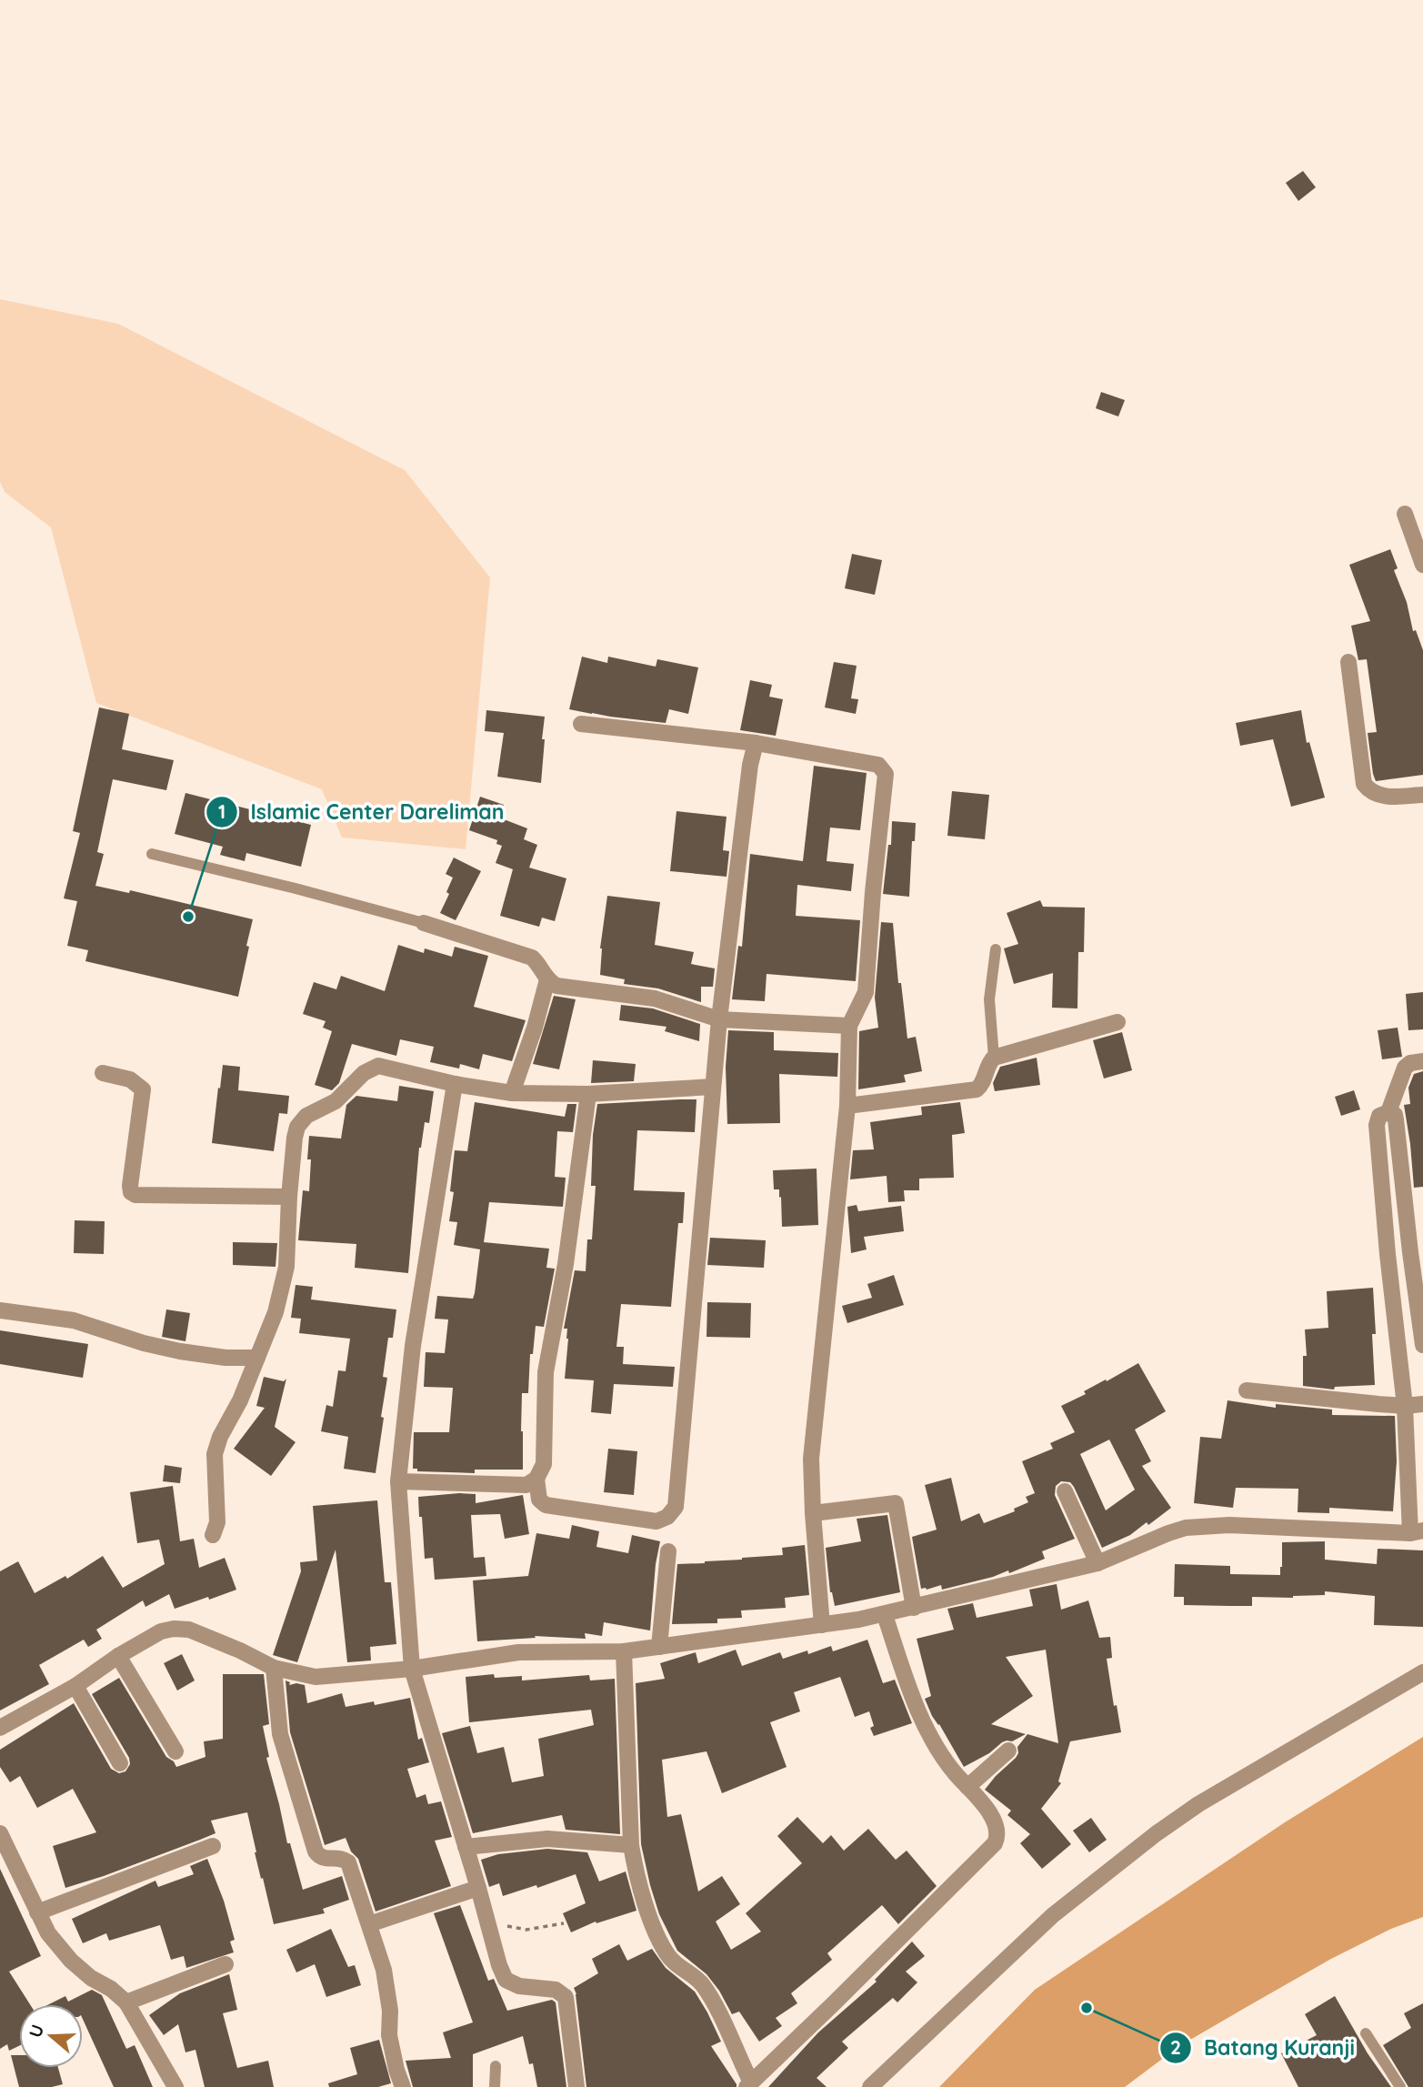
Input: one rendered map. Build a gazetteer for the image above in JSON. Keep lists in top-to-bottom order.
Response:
{
  "places": ["Islamic Center Dareliman", "Batang Kuranji"],
  "north": "left"
}
